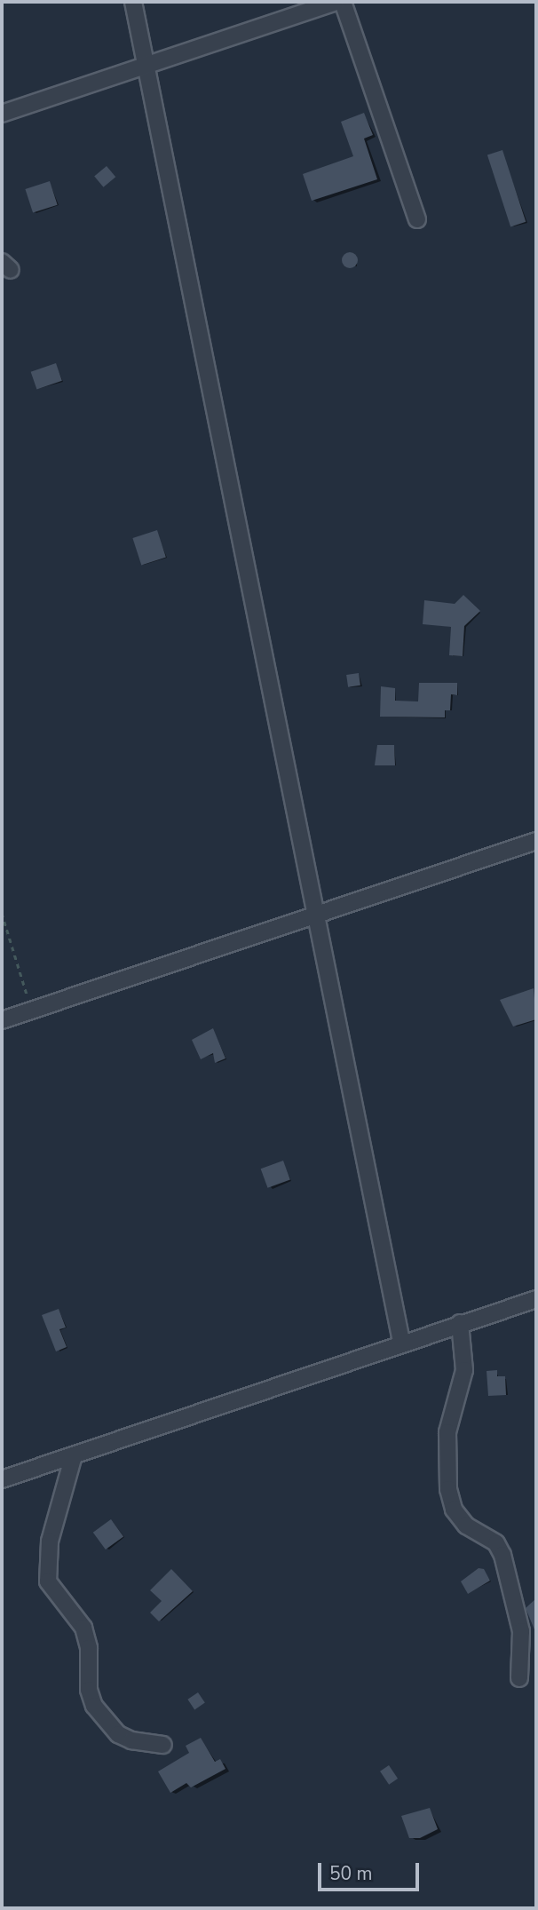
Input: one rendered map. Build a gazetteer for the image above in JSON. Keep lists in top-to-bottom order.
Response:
{
  "scale_bar": "50 m"
}
